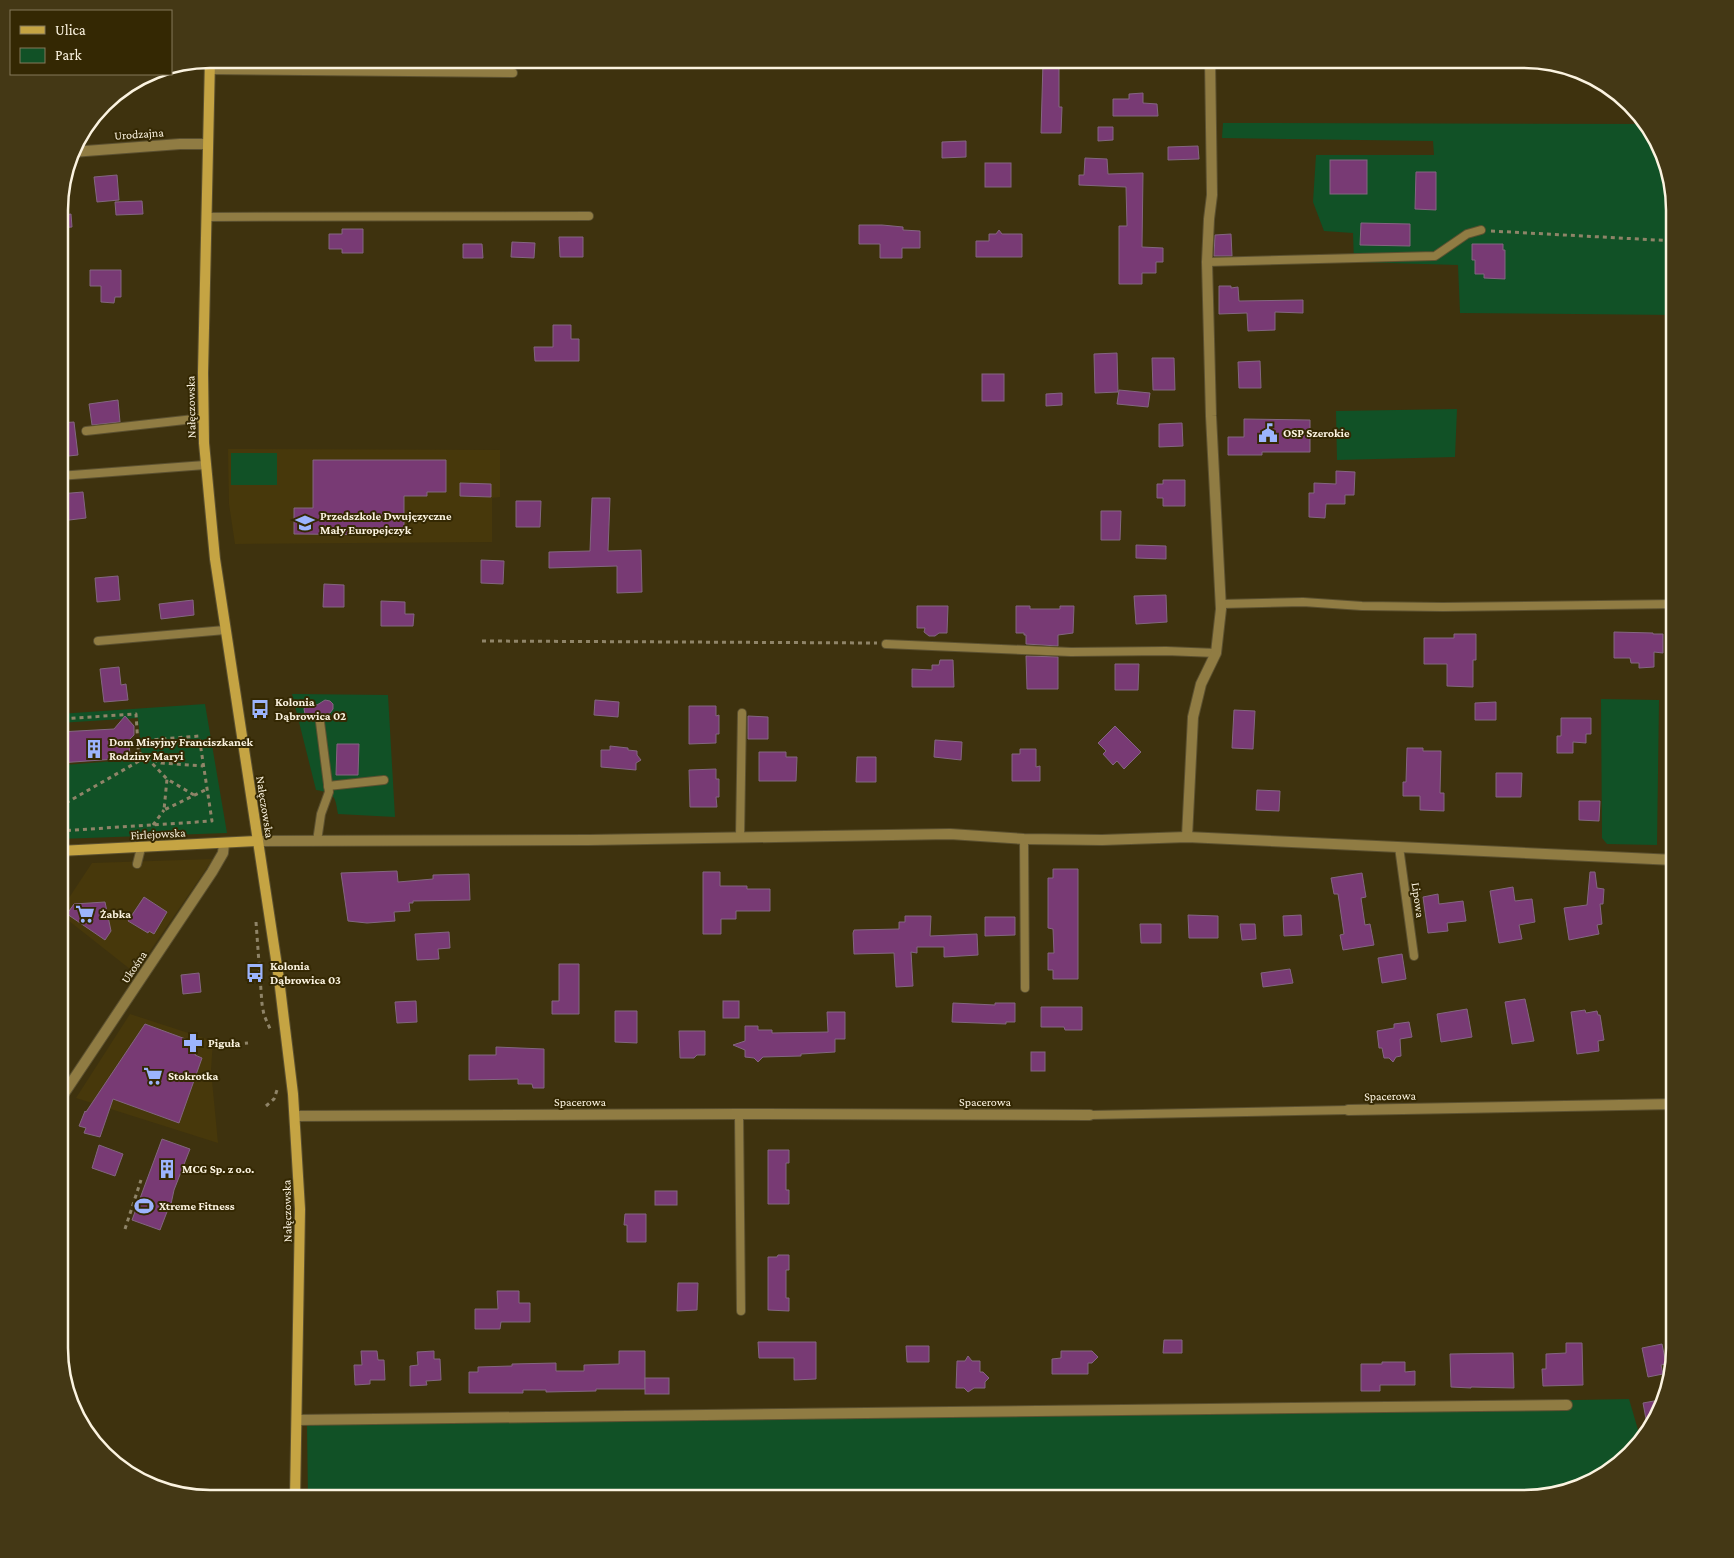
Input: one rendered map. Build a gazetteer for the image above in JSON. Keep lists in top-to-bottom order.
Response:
{
  "streets": {
    "main road": ["Nałęczowska", "Firlejowska"],
    "street": ["Urodzajna", "Ukośna", "Spacerowa"],
    "lane": ["Lipowa"]
  },
  "crossings": [
    ["Urodzajna", "Nałęczowska"],
    ["Nałęczowska", "Firlejowska"],
    ["Nałęczowska", "Spacerowa"],
    ["Firlejowska", "Ukośna"]
  ],
  "places": {
    "public building": ["OSP Szerokie"],
    "school or university": ["Przedszkole Dwujęzyczne Mały Europejczyk"],
    "bus stop": ["Kolonia Dąbrowica 02", "Kolonia Dąbrowica 03"],
    "building": ["Dom Misyjny Franciszkanek Rodziny Maryi", "MCG Sp. z o.o."],
    "supermarket": ["Żabka", "Stokrotka"],
    "pharmacy": ["Piguła"],
    "sports": ["Xtreme Fitness"]
  },
  "legend": ["Ulica", "Park"]
}
